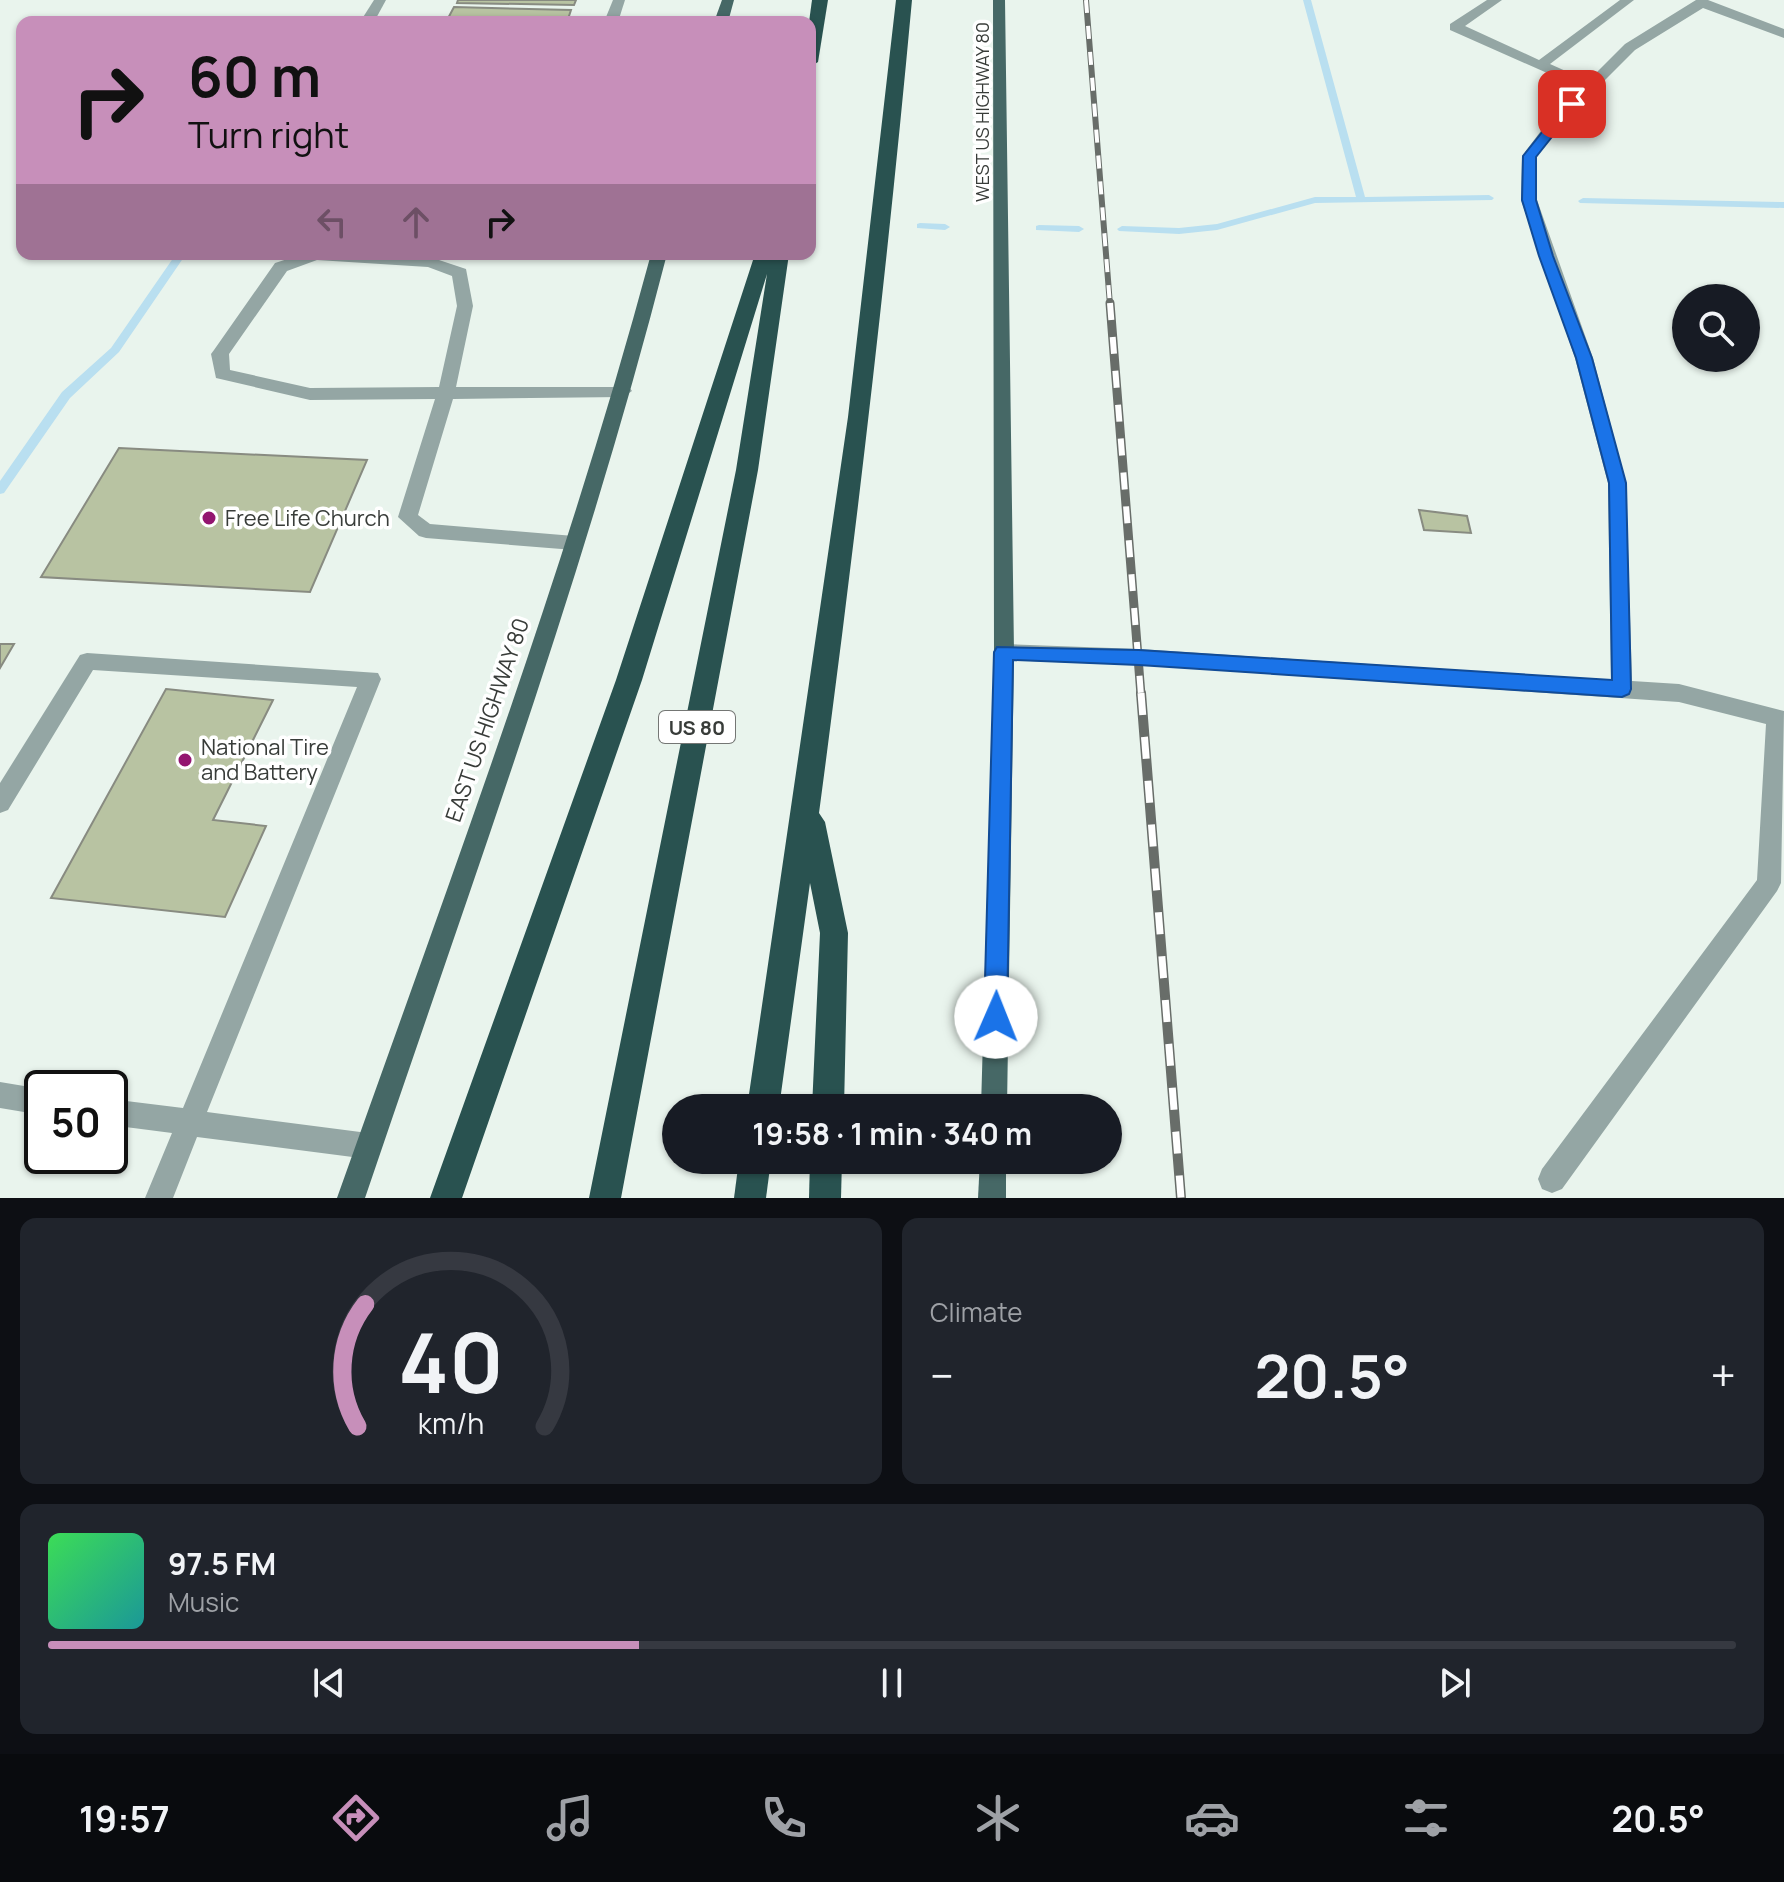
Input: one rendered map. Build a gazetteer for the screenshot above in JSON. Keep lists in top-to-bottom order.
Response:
{
  "streets": {
    "highway": ["US 80"],
    "main road": ["WEST US HIGHWAY 80", "EAST US HIGHWAY 80"]
  },
  "places": ["Free Life Church", "National Tire and Battery"],
  "page": {
    "turn": ["60 m", "Turn right"],
    "limit": "50",
    "trip": "19:58 · 1 min · 340 m",
    "tile": "Climate",
    "heat": ["−", "20.5°", "+"],
    "song": ["97.5 FM", "Music"],
    "tabs": ["19:57", "20.5°"],
    "gauge": ["40", "km/h"]
  }
}
